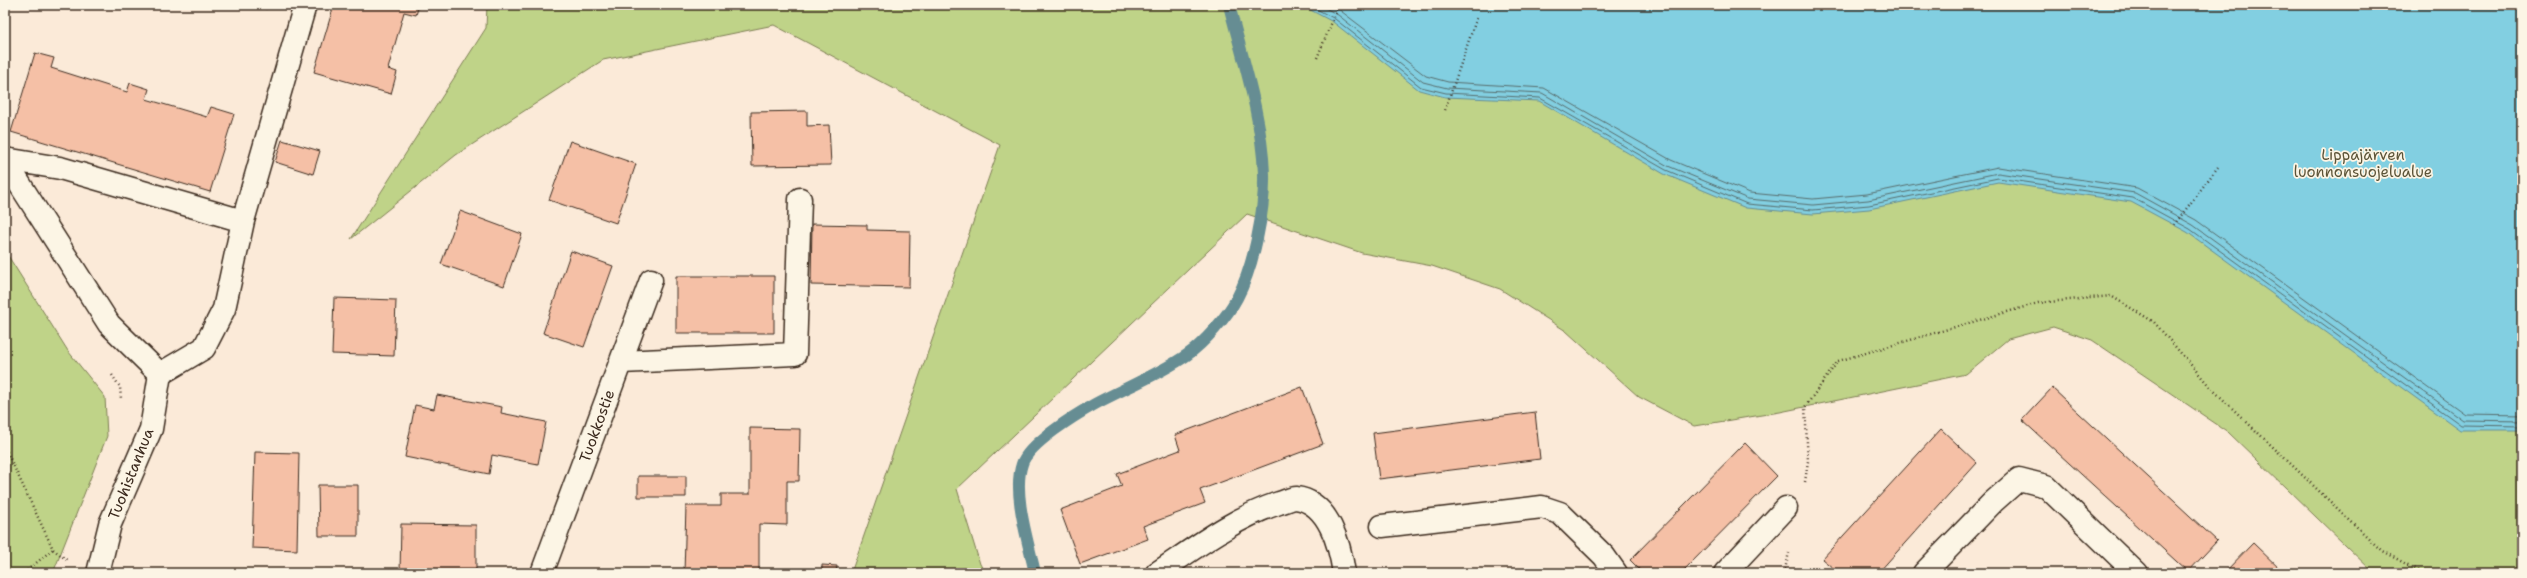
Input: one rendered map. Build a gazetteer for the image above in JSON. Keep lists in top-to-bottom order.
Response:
{
  "streets": {
    "street": ["Tuokkostie", "Tuohistanhua"]
  },
  "parks": ["Lippajärven luonnonsuojelualue"]
}
